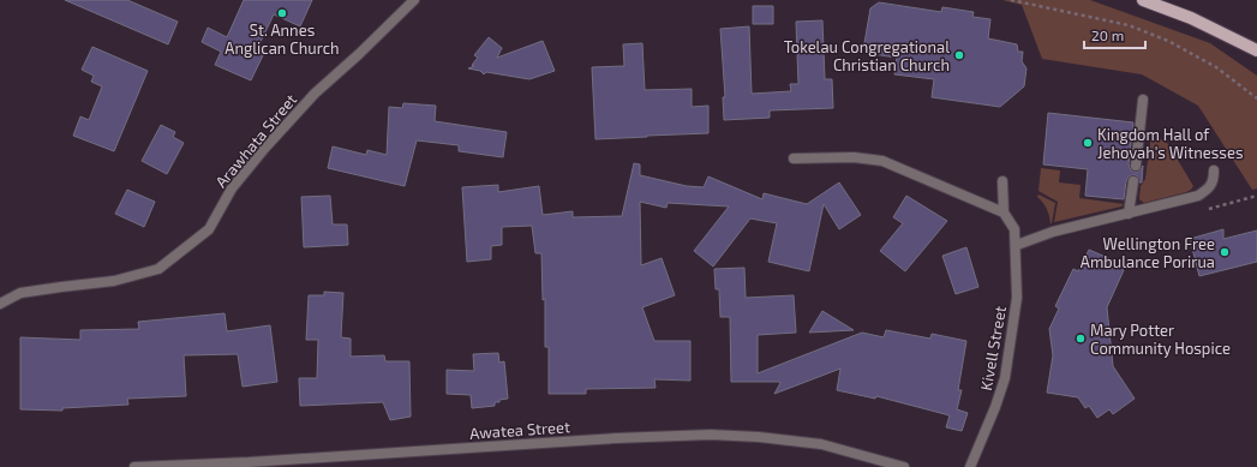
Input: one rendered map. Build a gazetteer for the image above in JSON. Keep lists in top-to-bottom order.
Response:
{
  "streets": {
    "street": ["Arawhata Street", "Kivell Street", "Awatea Street"]
  },
  "places": [
    "St. Annes Anglican Church",
    "Tokelau Congregational Christian Church",
    "Kingdom Hall of Jehovah's Witnesses",
    "Wellington Free Ambulance Porirua",
    "Mary Potter Community Hospice"
  ],
  "scale_bar": "20 m"
}
